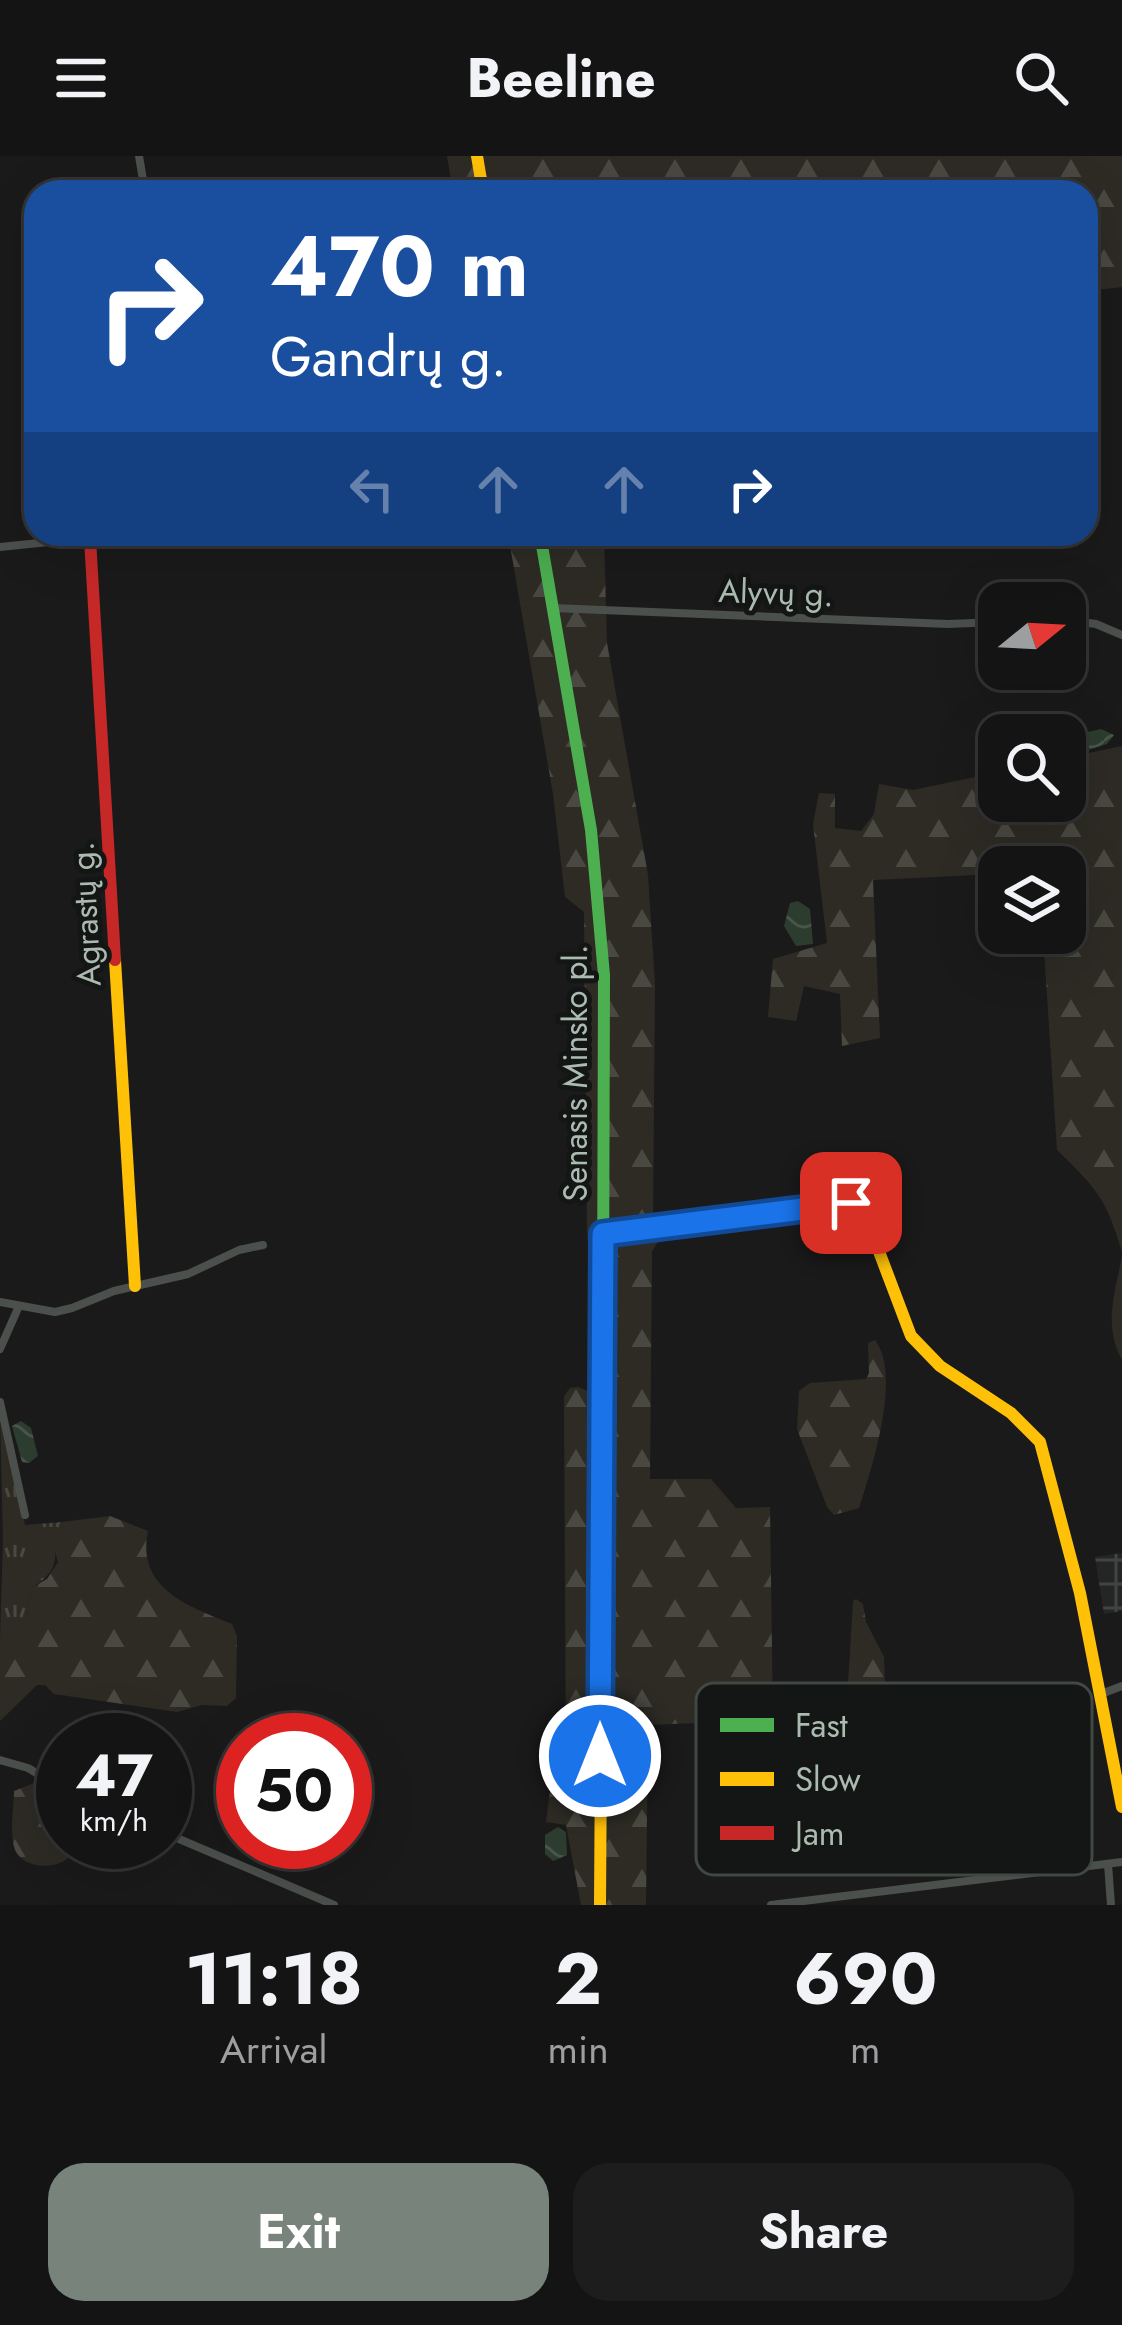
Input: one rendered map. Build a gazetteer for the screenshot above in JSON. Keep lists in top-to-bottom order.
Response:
{
  "streets": {
    "street": ["Alyvų g.", "Agrastų g.", "Senasis Minsko pl."]
  },
  "crossings": [
    ["Alyvų g.", "Senasis Minsko pl."]
  ],
  "legend": ["Fast", "Slow", "Jam"],
  "north": "right",
  "page": {
    "header": "Beeline",
    "turn": ["470 m", "Gandrų g."],
    "speed": "47 km/h",
    "limit": "50",
    "eta": [
      "11:18",
      "Arrival",
      "2",
      "min",
      "690",
      "m"
    ],
    "buttons": ["Exit", "Share"]
  }
}
